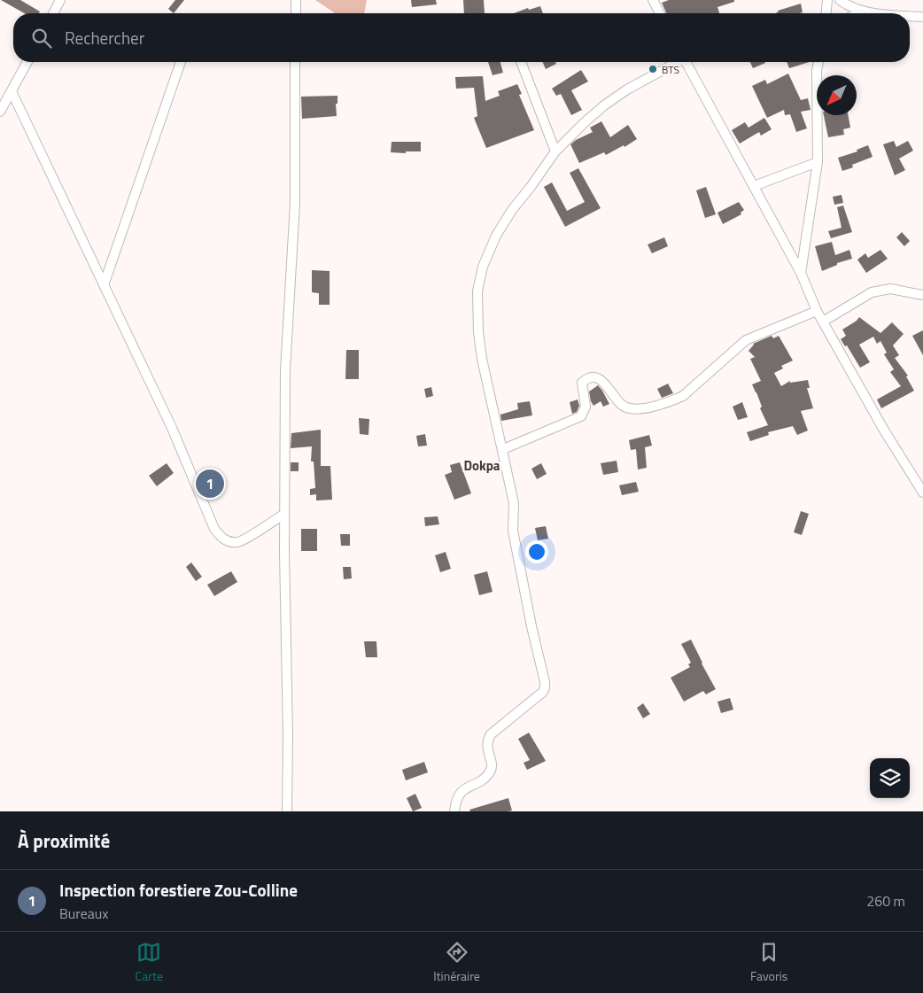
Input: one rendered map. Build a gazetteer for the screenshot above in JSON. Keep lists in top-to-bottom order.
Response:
{
  "districts": ["Dokpa"],
  "places": ["BTS"],
  "north": "bottom left",
  "page": {
    "search": "Rechercher",
    "pins": "1",
    "heading": "À proximité",
    "list": [
      {
        "mark": "1",
        "name": "Inspection forestiere Zou-Colline",
        "note": "Bureaux",
        "value": "260 m"
      }
    ],
    "nav": ["Carte", "Itinéraire", "Favoris"]
  }
}
